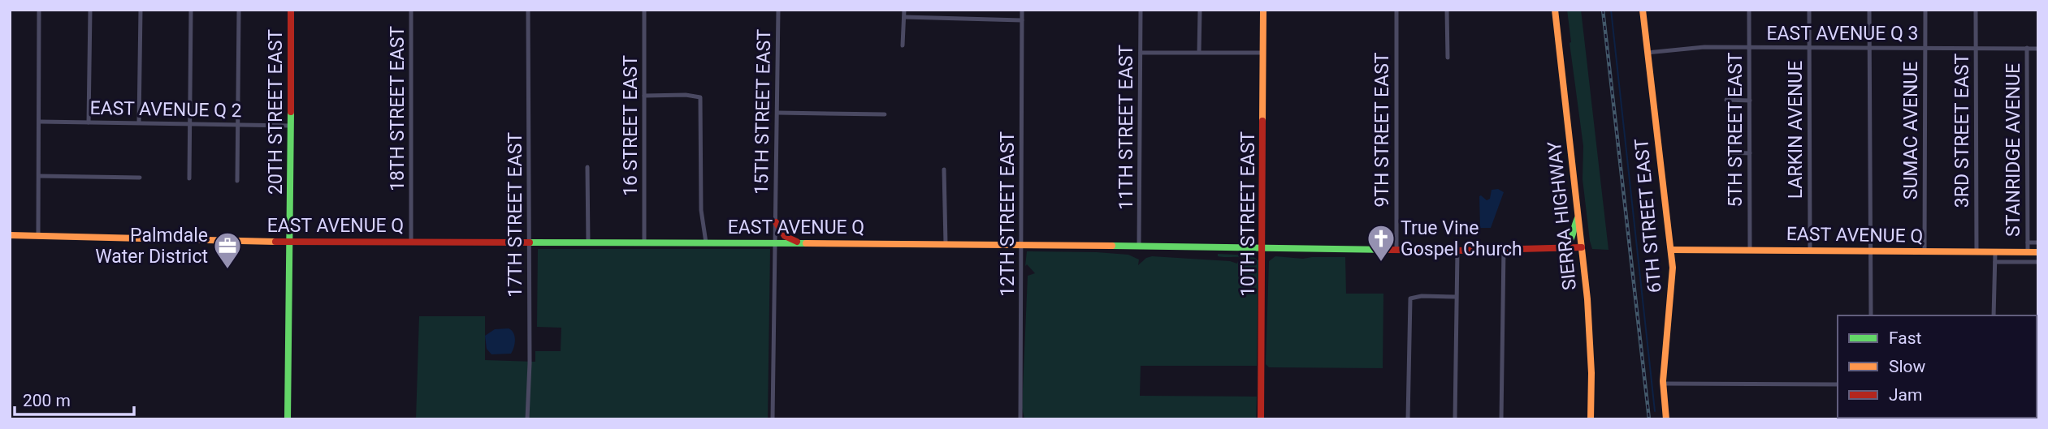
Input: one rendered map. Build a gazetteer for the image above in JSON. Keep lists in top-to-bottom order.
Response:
{
  "streets": {
    "main road": [
      "20TH STREET EAST",
      "10TH STREET EAST",
      "SIERRA HIGHWAY",
      "6TH STREET EAST",
      "EAST AVENUE Q"
    ],
    "street": [
      "EAST AVENUE Q 3",
      "18TH STREET EAST",
      "EAST AVENUE Q 2",
      "15TH STREET EAST",
      "16 STREET EAST",
      "11TH STREET EAST",
      "9TH STREET EAST",
      "5TH STREET EAST",
      "LARKIN AVENUE",
      "SUMAC AVENUE",
      "3RD STREET EAST",
      "STANRIDGE AVENUE",
      "12TH STREET EAST",
      "17TH STREET EAST"
    ]
  },
  "crossings": [
    ["EAST AVENUE Q 3", "5TH STREET EAST"],
    ["EAST AVENUE Q 3", "LARKIN AVENUE"],
    ["EAST AVENUE Q 3", "SUMAC AVENUE"],
    ["EAST AVENUE Q 3", "3RD STREET EAST"],
    ["EAST AVENUE Q 3", "STANRIDGE AVENUE"],
    ["EAST AVENUE Q 3", "6TH STREET EAST"],
    ["18TH STREET EAST", "EAST AVENUE Q"],
    ["EAST AVENUE Q 2", "20TH STREET EAST"],
    ["20TH STREET EAST", "EAST AVENUE Q"],
    ["15TH STREET EAST", "EAST AVENUE Q"],
    ["16 STREET EAST", "EAST AVENUE Q"],
    ["11TH STREET EAST", "EAST AVENUE Q"],
    ["9TH STREET EAST", "EAST AVENUE Q"],
    ["5TH STREET EAST", "EAST AVENUE Q"],
    ["LARKIN AVENUE", "EAST AVENUE Q"],
    ["SUMAC AVENUE", "EAST AVENUE Q"],
    ["3RD STREET EAST", "EAST AVENUE Q"],
    ["STANRIDGE AVENUE", "EAST AVENUE Q"],
    ["12TH STREET EAST", "EAST AVENUE Q"],
    ["10TH STREET EAST", "EAST AVENUE Q"],
    ["17TH STREET EAST", "EAST AVENUE Q"],
    ["SIERRA HIGHWAY", "EAST AVENUE Q"],
    ["6TH STREET EAST", "EAST AVENUE Q"]
  ],
  "places": {
    "church": ["True Vine Gospel Church"],
    "office": ["Palmdale Water District"]
  },
  "legend": ["Fast", "Slow", "Jam"],
  "scale_bar": "200 m"
}
